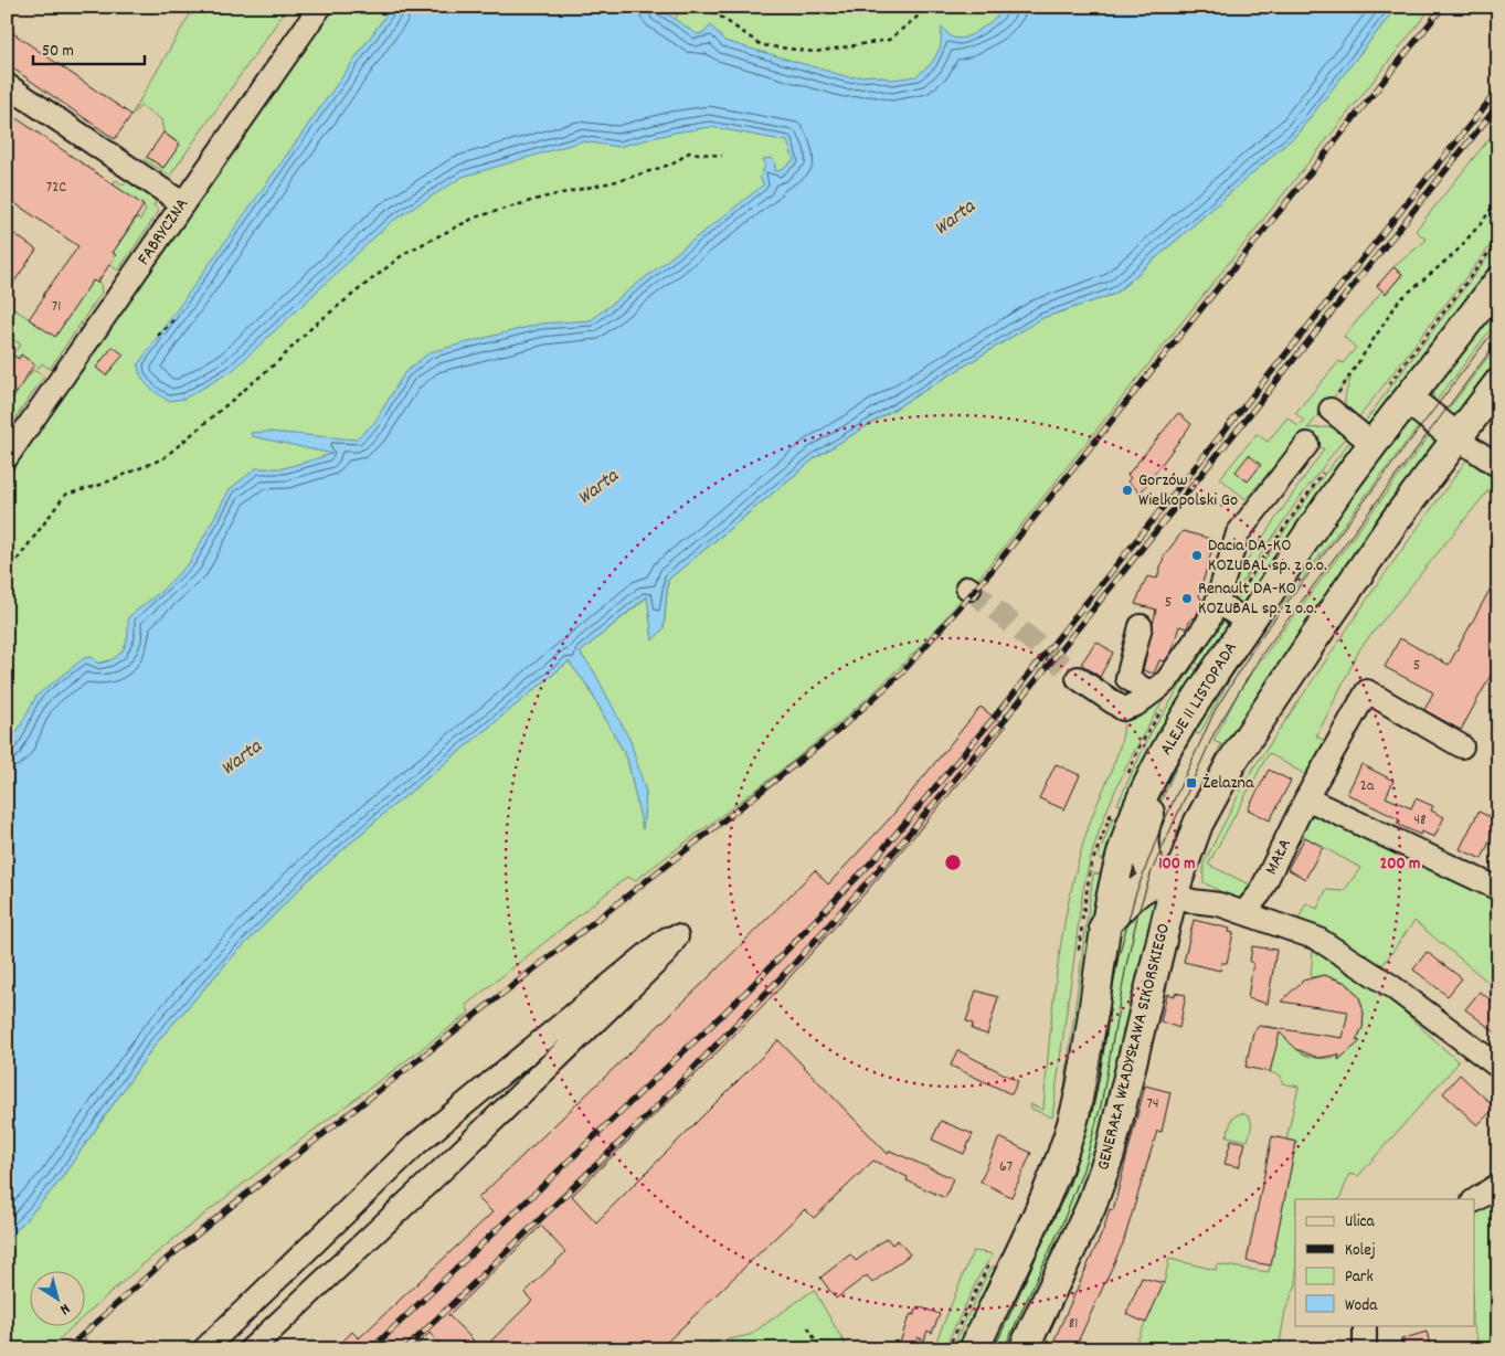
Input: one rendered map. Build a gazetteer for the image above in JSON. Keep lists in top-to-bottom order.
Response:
{
  "streets": {
    "main road": ["ALEJE 11 LISTOPADA", "GENERAŁA WŁADYSŁAWA SIKORSKIEGO"],
    "street": ["FABRYCZNA", "MAŁA"]
  },
  "water": ["Warta"],
  "places": {
    "other": ["Gorzów Wielkopolski Go", "Dacia DA-KO KOZUBAL sp. z o.o.", "Renault DA-KO KOZUBAL sp. z o.o."],
    "transit": ["Żelazna"]
  },
  "house_numbers": [
    "72C",
    "71",
    "5",
    "5",
    "2a",
    "48",
    "74",
    "67",
    "81"
  ],
  "legend": [
    "Ulica",
    "Kolej",
    "Park",
    "Woda"
  ],
  "scale_bar": "50 m",
  "north": "bottom right",
  "rings": ["100 m", "200 m"]
}
